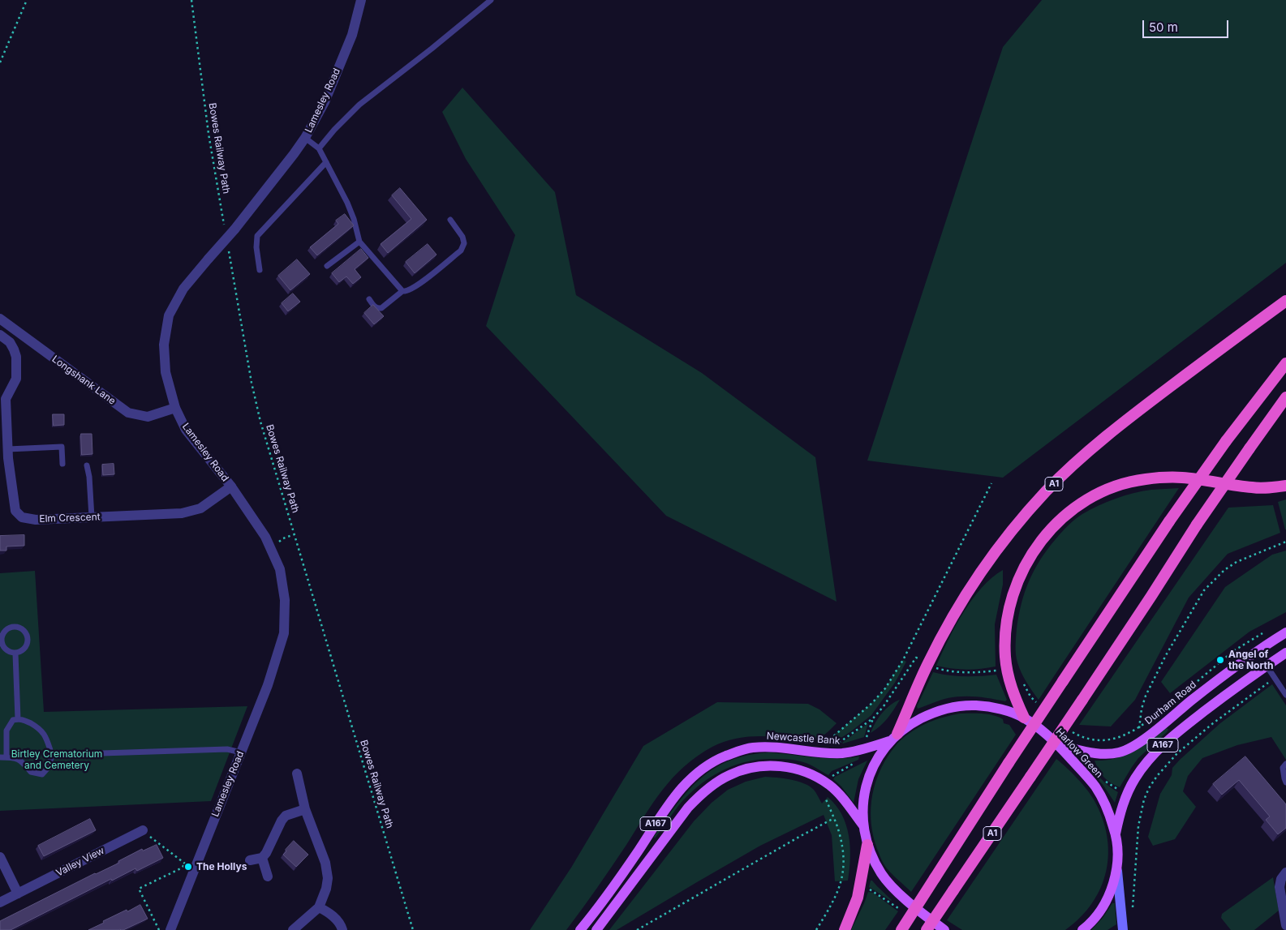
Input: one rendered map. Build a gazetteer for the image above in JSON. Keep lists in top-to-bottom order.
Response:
{
  "streets": {
    "highway": ["A1"],
    "main road": [
      "Durham Road",
      "Newcastle Bank",
      "A167",
      "Harlow Green"
    ],
    "street": [
      "Lamesley Road",
      "Longshank Lane",
      "Elm Crescent",
      "Valley View"
    ],
    "path": ["Bowes Railway Path"]
  },
  "crossings": [
    ["Lamesley Road", "Bowes Railway Path"],
    ["Lamesley Road", "Longshank Lane"],
    ["Lamesley Road", "Elm Crescent"],
    ["A1", "Newcastle Bank"],
    ["A1", "Harlow Green"],
    ["Durham Road", "Harlow Green"],
    ["Newcastle Bank", "Harlow Green"],
    ["A167", "Harlow Green"]
  ],
  "parks": ["Birtley Crematorium and Cemetery"],
  "places": ["Angel of the North", "The Hollys"],
  "scale_bar": "50 m"
}
